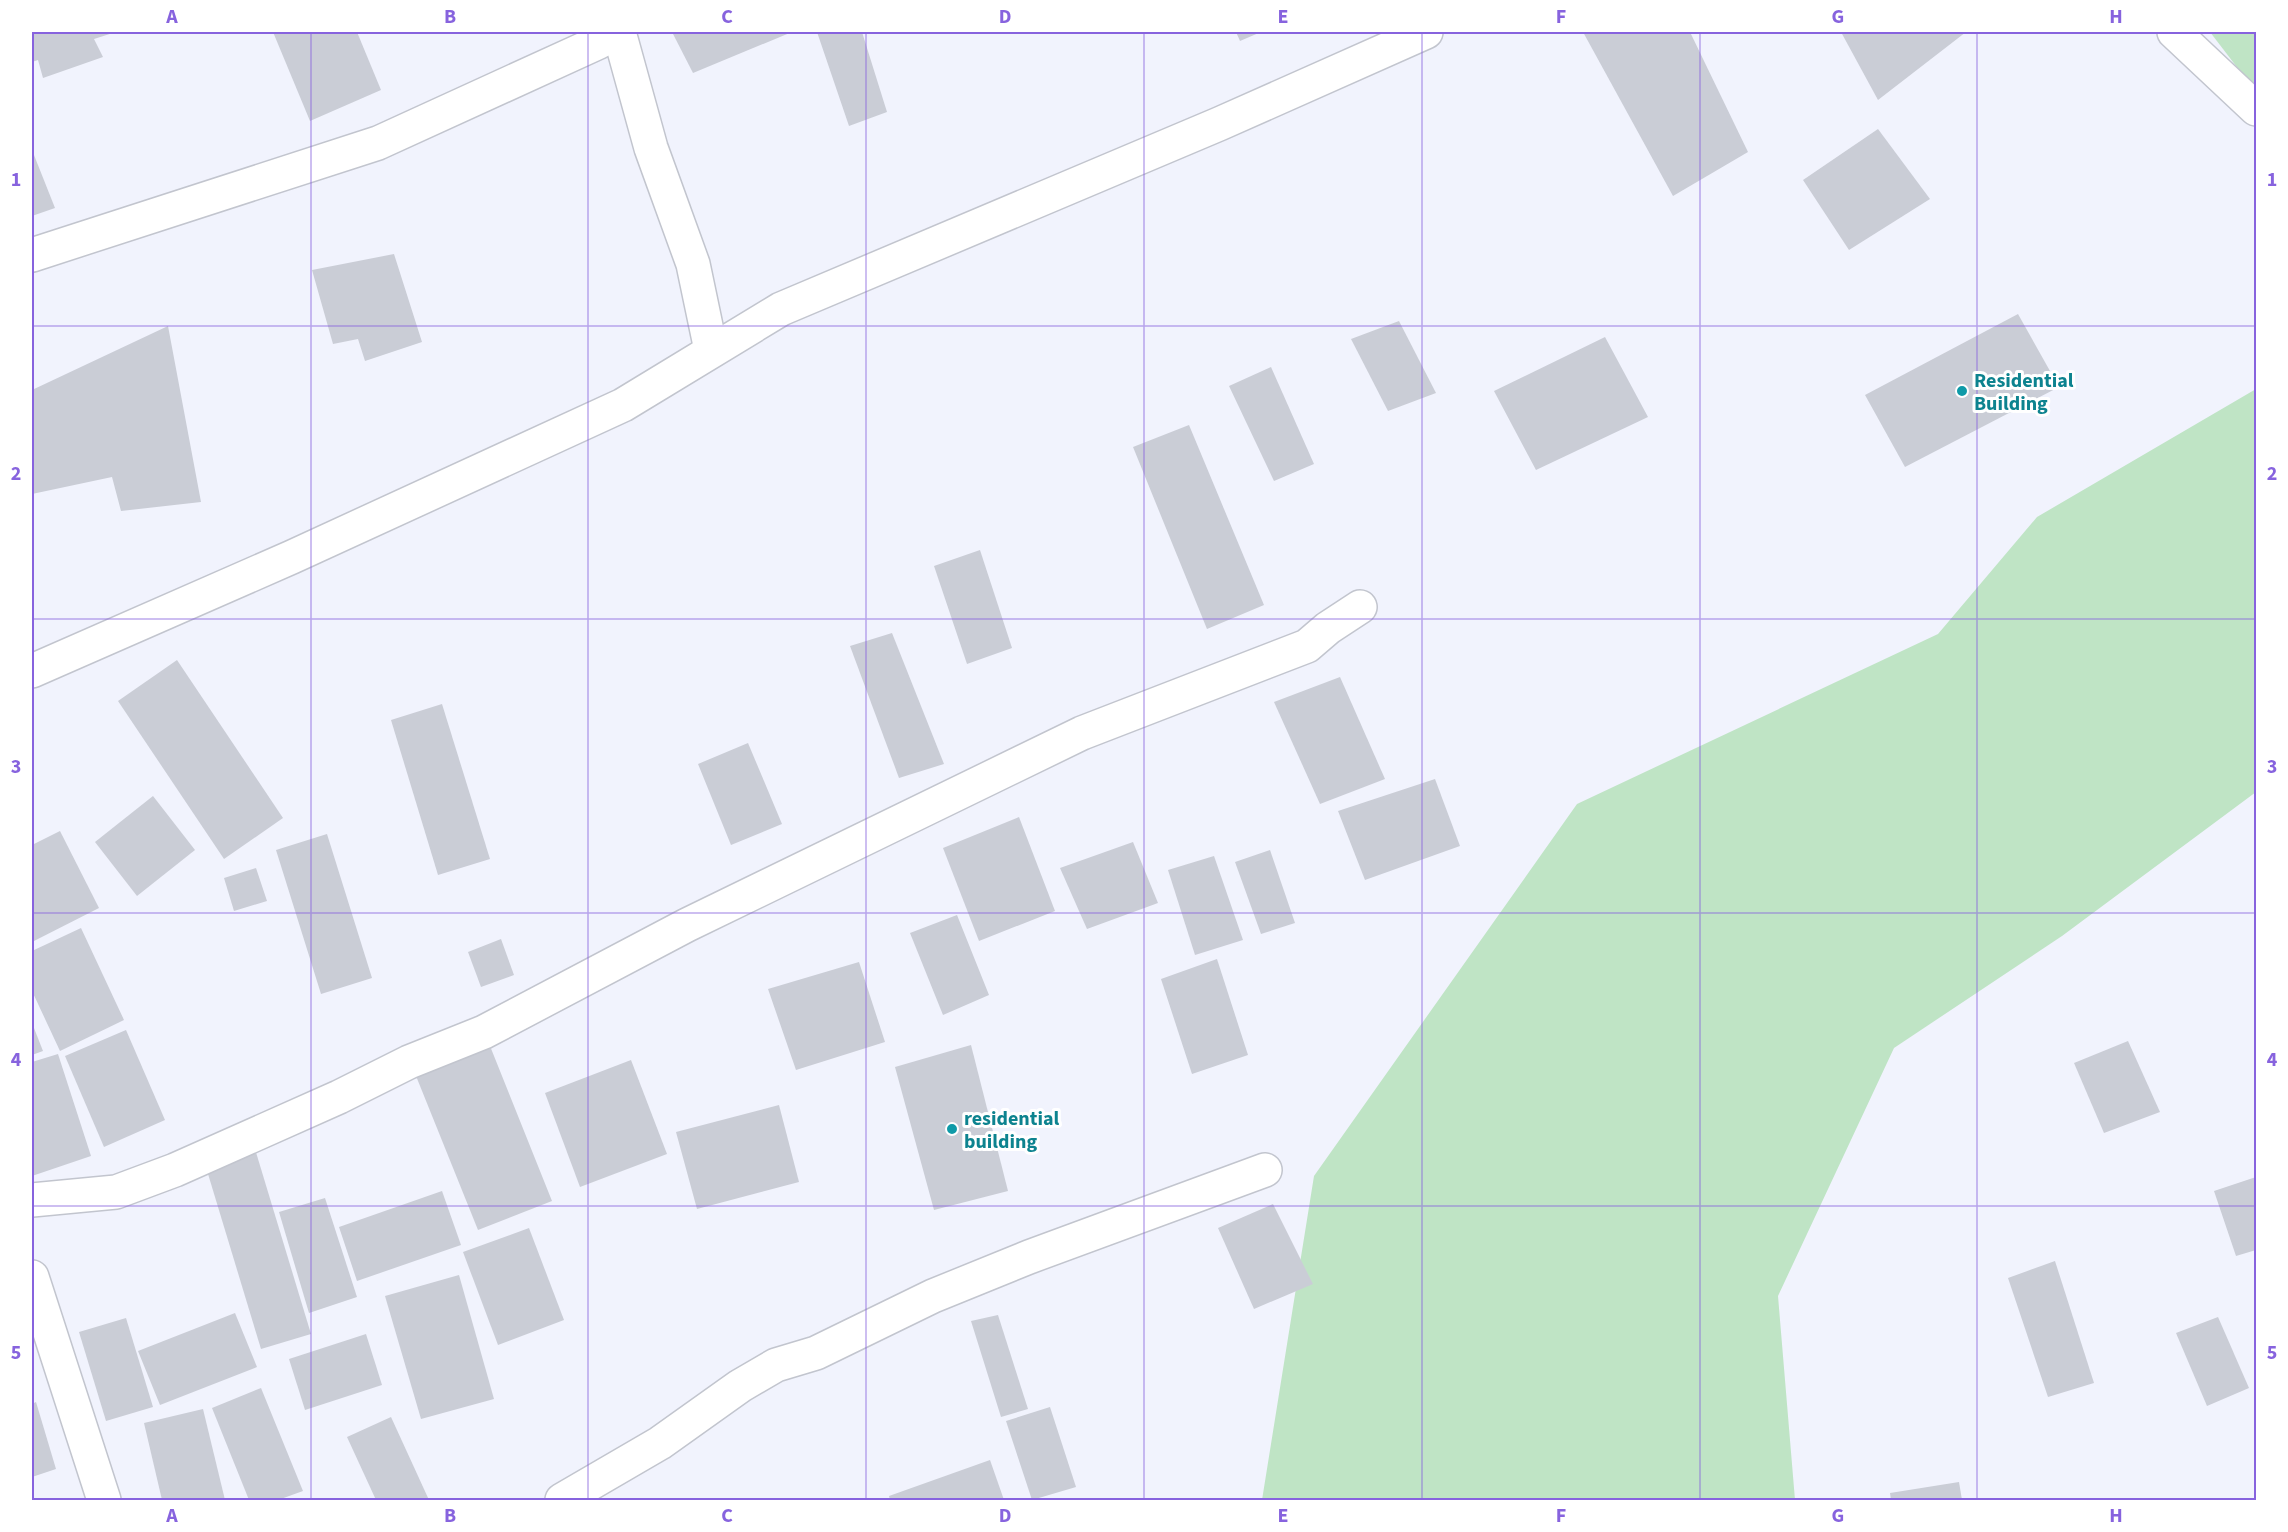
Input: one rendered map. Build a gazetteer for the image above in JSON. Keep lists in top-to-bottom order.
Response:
{
  "places": ["Residential Building", "residential building"],
  "grid": {
    "columns": [
      "A",
      "B",
      "C",
      "D",
      "E",
      "F",
      "G",
      "H"
    ],
    "rows": [
      "1",
      "2",
      "3",
      "4",
      "5"
    ]
  }
}
